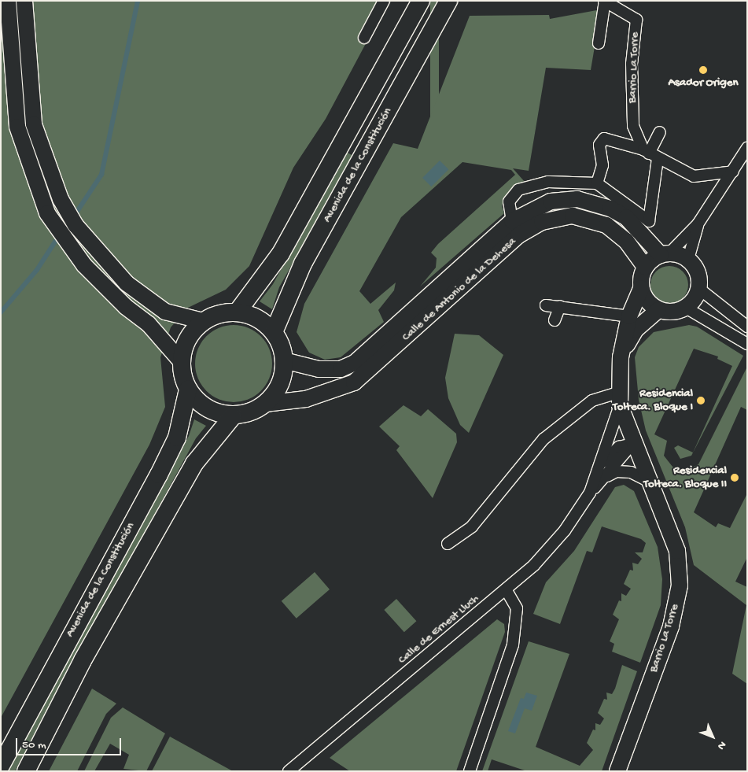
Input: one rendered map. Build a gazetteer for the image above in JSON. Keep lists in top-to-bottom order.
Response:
{
  "streets": {
    "main road": ["Barrio La Torre", "Avenida de la Constitución", "Calle de Antonio de la Dehesa"],
    "street": ["Calle de Ernest Lluch"]
  },
  "crossings": [
    ["Barrio La Torre", "Calle de Antonio de la Dehesa"],
    ["Barrio La Torre", "Calle de Ernest Lluch"],
    ["Avenida de la Constitución", "Calle de Antonio de la Dehesa"]
  ],
  "places": ["Asador Origen", "Residencial Tolteca. Bloque I", "Residencial Tolteca. Bloque II"],
  "scale_bar": "50 m",
  "north": "bottom right"
}
